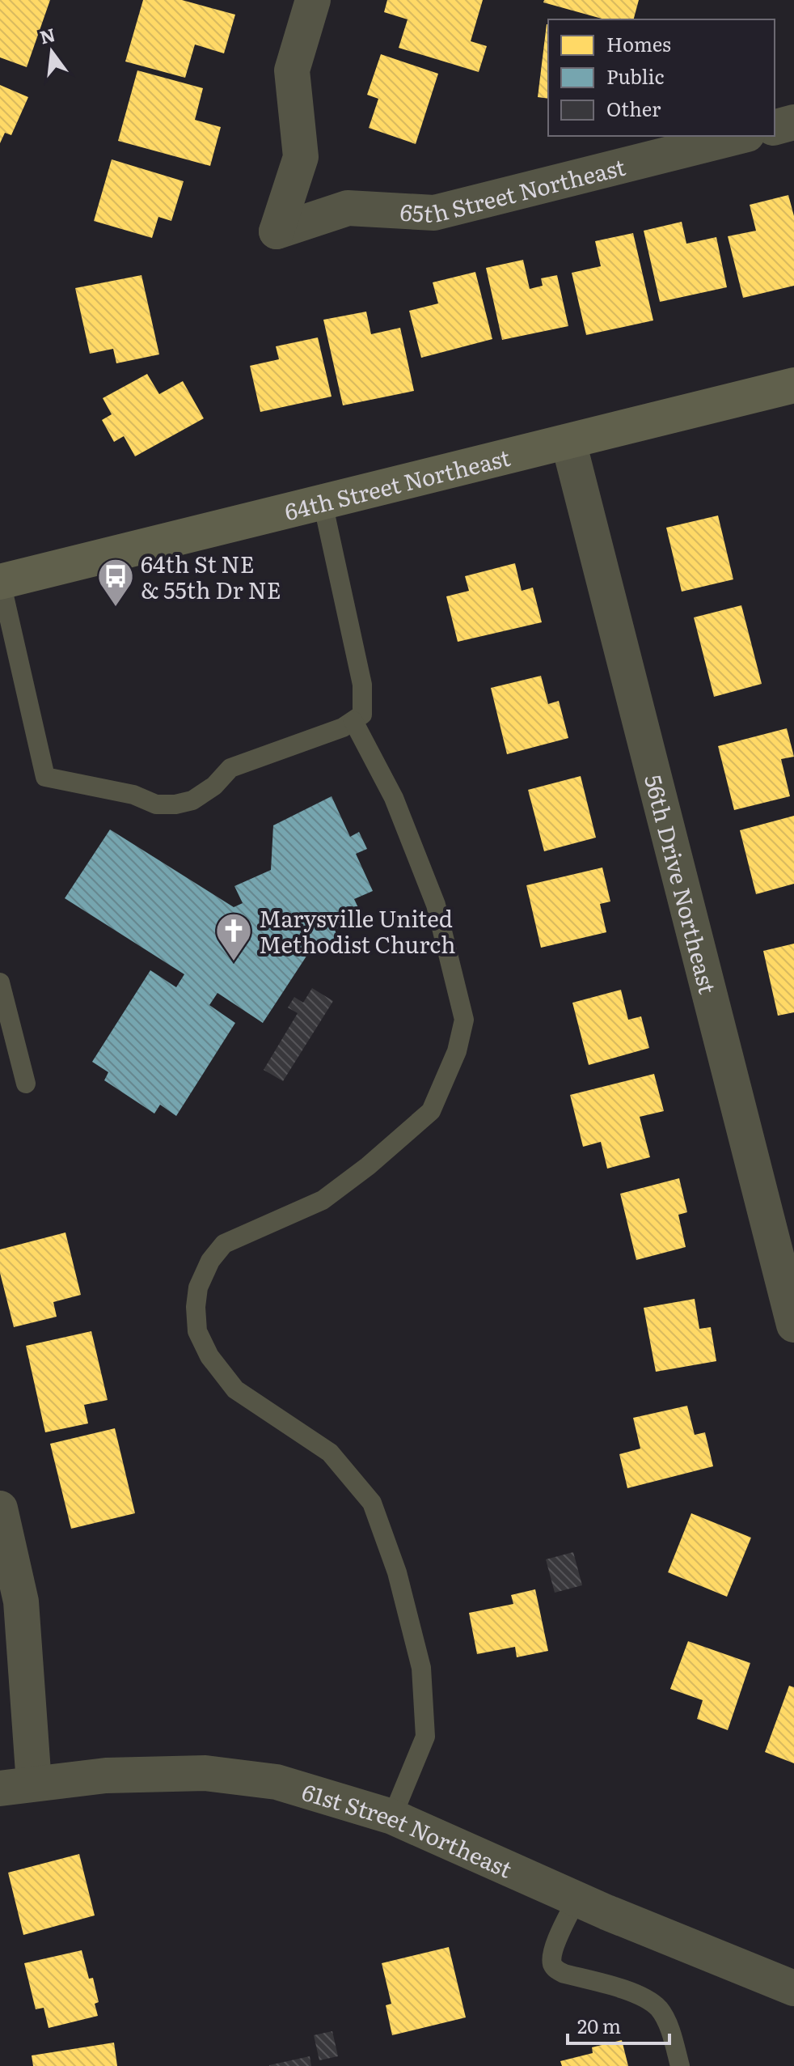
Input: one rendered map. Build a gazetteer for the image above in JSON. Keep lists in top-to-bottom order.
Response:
{
  "streets": {
    "main road": ["64th Street Northeast"],
    "street": ["65th Street Northeast", "56th Drive Northeast", "61st Street Northeast"]
  },
  "crossings": [
    ["64th Street Northeast", "56th Drive Northeast"]
  ],
  "places": {
    "bus stop": ["64th St NE & 55th Dr NE"],
    "church": ["Marysville United Methodist Church"]
  },
  "legend": ["Homes", "Public", "Other"],
  "scale_bar": "20 m",
  "north": "top"
}
